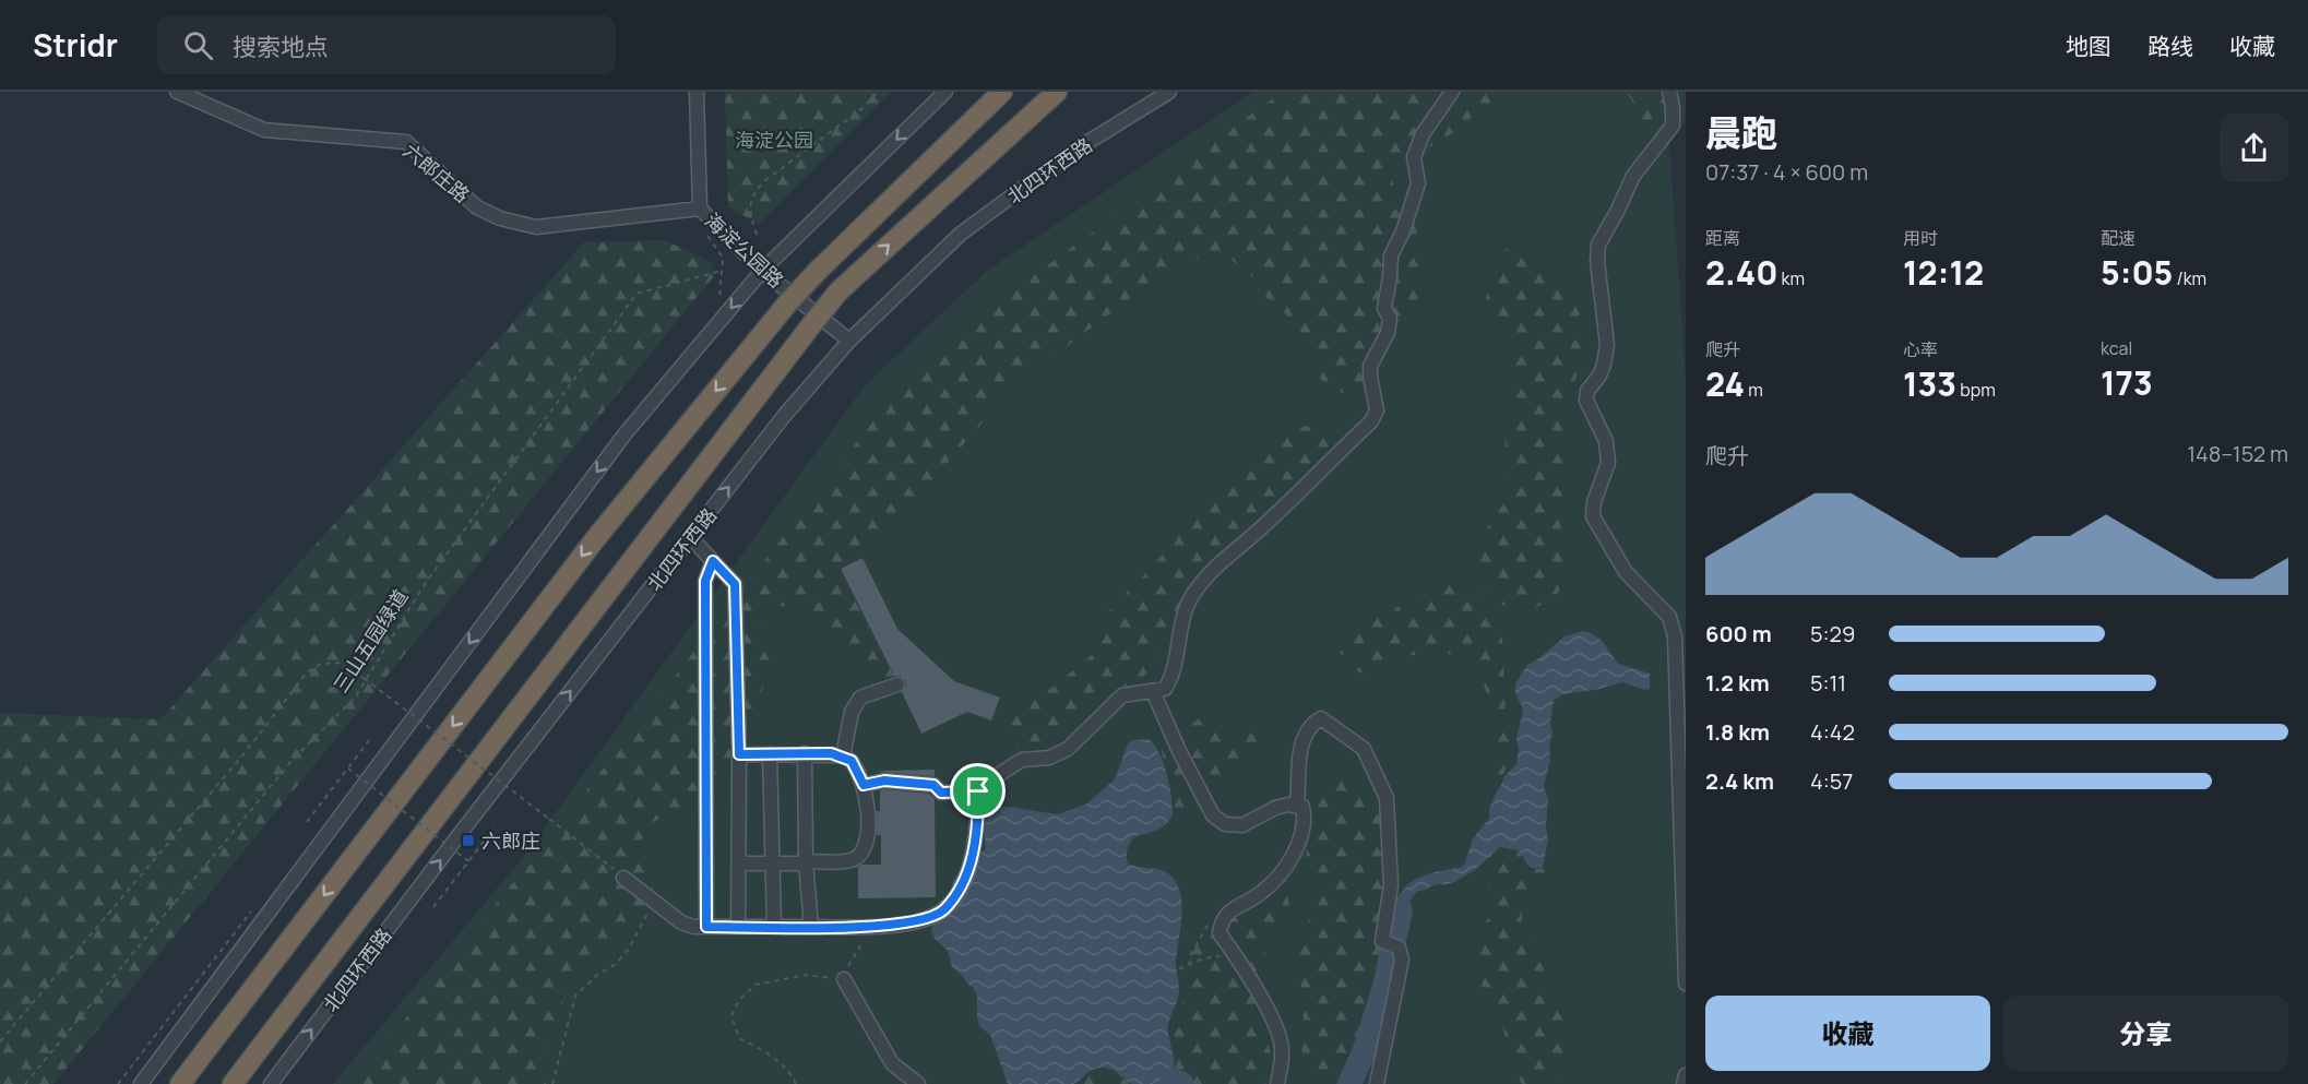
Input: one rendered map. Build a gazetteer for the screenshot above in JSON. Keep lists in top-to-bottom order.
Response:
{
  "streets": {
    "highway": ["北四环西路"],
    "street": ["六郎庄路", "海淀公园路"],
    "path": ["三山五园绿道"]
  },
  "crossings": [
    ["北四环西路", "海淀公园路"],
    ["六郎庄路", "海淀公园路"]
  ],
  "parks": ["海淀公园"],
  "places": {
    "transit": ["六郎庄"]
  },
  "page": {
    "header": "Stridr",
    "search": "搜索地点",
    "nav": ["地图", "路线", "收藏"],
    "heading": ["晨跑", "07:37 · 4 × 600 m"],
    "stats": [
      ["距离", "2.40 km"],
      ["用时", "12:12"],
      ["配速", "5:05 /km"],
      ["爬升", "24 m"],
      ["心率", "133 bpm"],
      ["kcal", "173"]
    ],
    "chart": ["爬升", "148–152 m"],
    "list": [
      {
        "name": "600 m",
        "note": "5:29"
      },
      {
        "name": "1.2 km",
        "note": "5:11"
      },
      {
        "name": "1.8 km",
        "note": "4:42"
      },
      {
        "name": "2.4 km",
        "note": "4:57"
      }
    ],
    "buttons": ["收藏", "分享"]
  }
}
